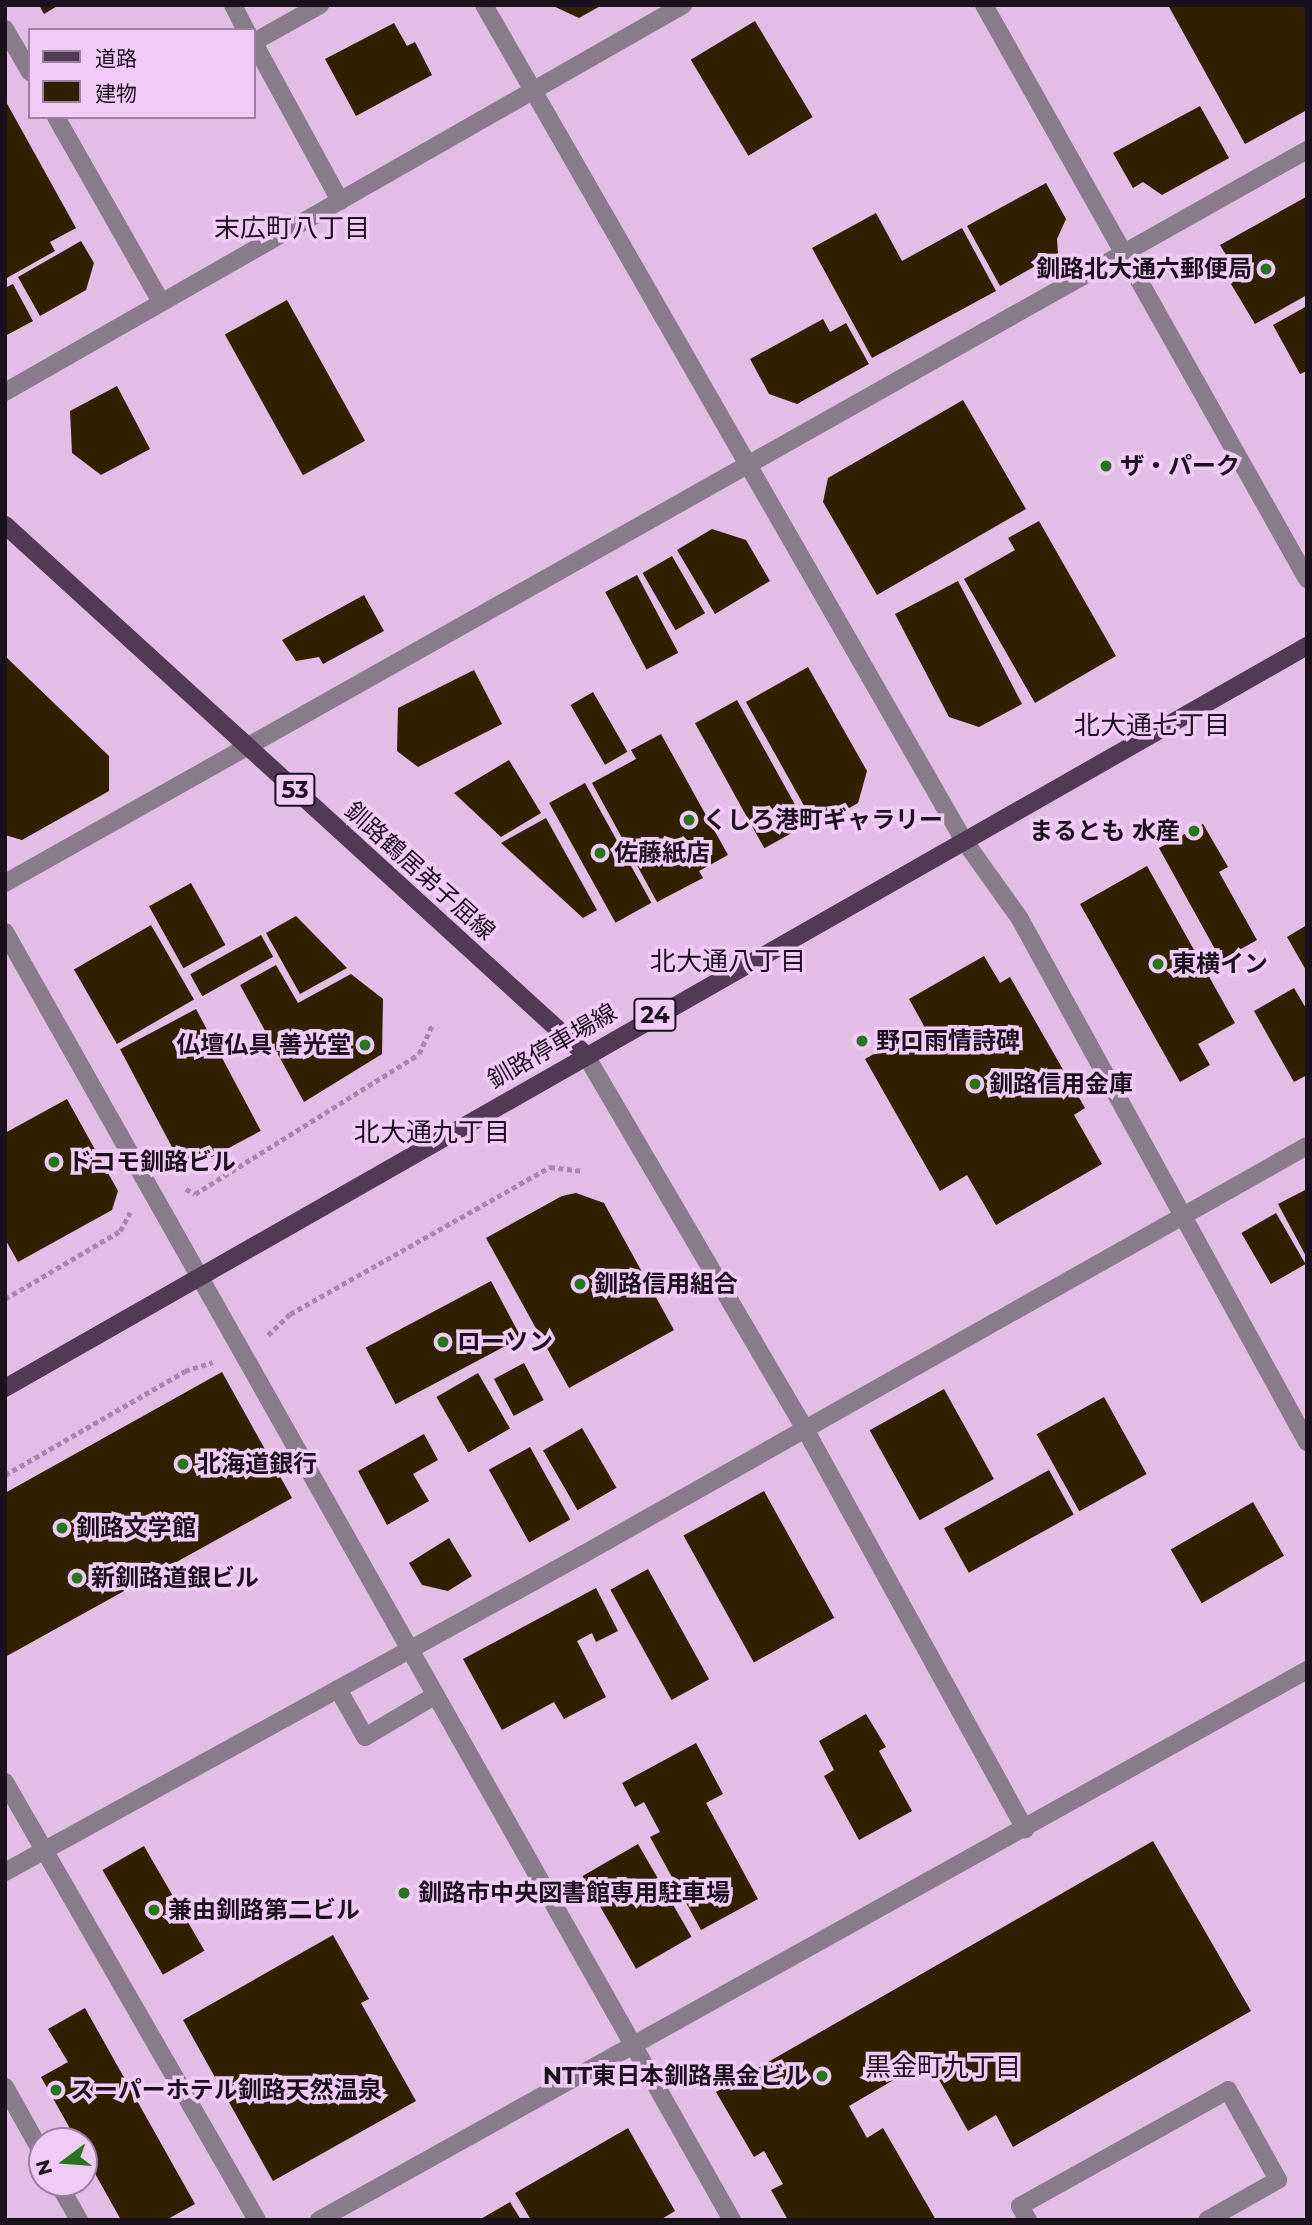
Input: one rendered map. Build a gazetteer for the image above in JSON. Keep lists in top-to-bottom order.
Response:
{
  "streets": {
    "main road": [
      "53",
      "釧路鶴居弟子屈線",
      "24",
      "釧路停車場線"
    ]
  },
  "crossings": [
    ["釧路鶴居弟子屈線", "釧路停車場線"]
  ],
  "districts": [
    "末広町八丁目",
    "北大通七丁目",
    "北大通八丁目",
    "北大通九丁目",
    "黒金町九丁目"
  ],
  "places": [
    "釧路北大通六郵便局",
    "ザ・パーク",
    "くしろ港町ギャラリー",
    "まるとも 水産",
    "佐藤紙店",
    "東横イン",
    "野口雨情詩碑",
    "仏壇仏具 善光堂",
    "釧路信用金庫",
    "ドコモ釧路ビル",
    "釧路信用組合",
    "ローソン",
    "北海道銀行",
    "釧路文学館",
    "新釧路道銀ビル",
    "釧路市中央図書館専用駐車場",
    "兼由釧路第二ビル",
    "NTT東日本釧路黒金ビル",
    "スーパーホテル釧路天然温泉"
  ],
  "legend": ["道路", "建物"],
  "north": "left"
}
